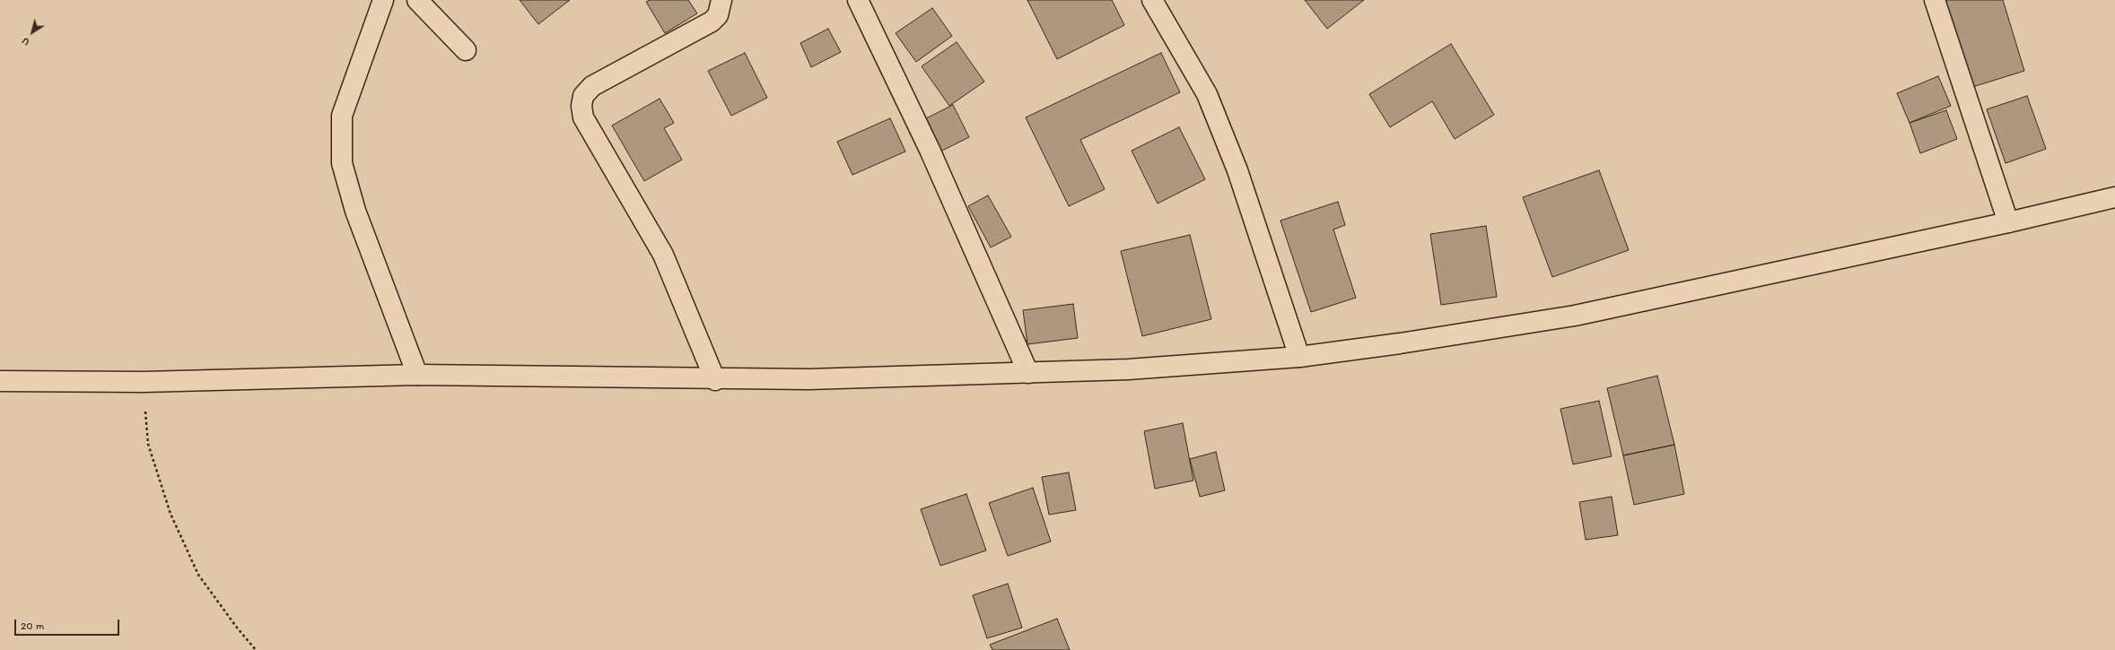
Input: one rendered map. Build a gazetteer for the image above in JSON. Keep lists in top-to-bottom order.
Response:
{
  "scale_bar": "20 m",
  "north": "bottom left"
}
